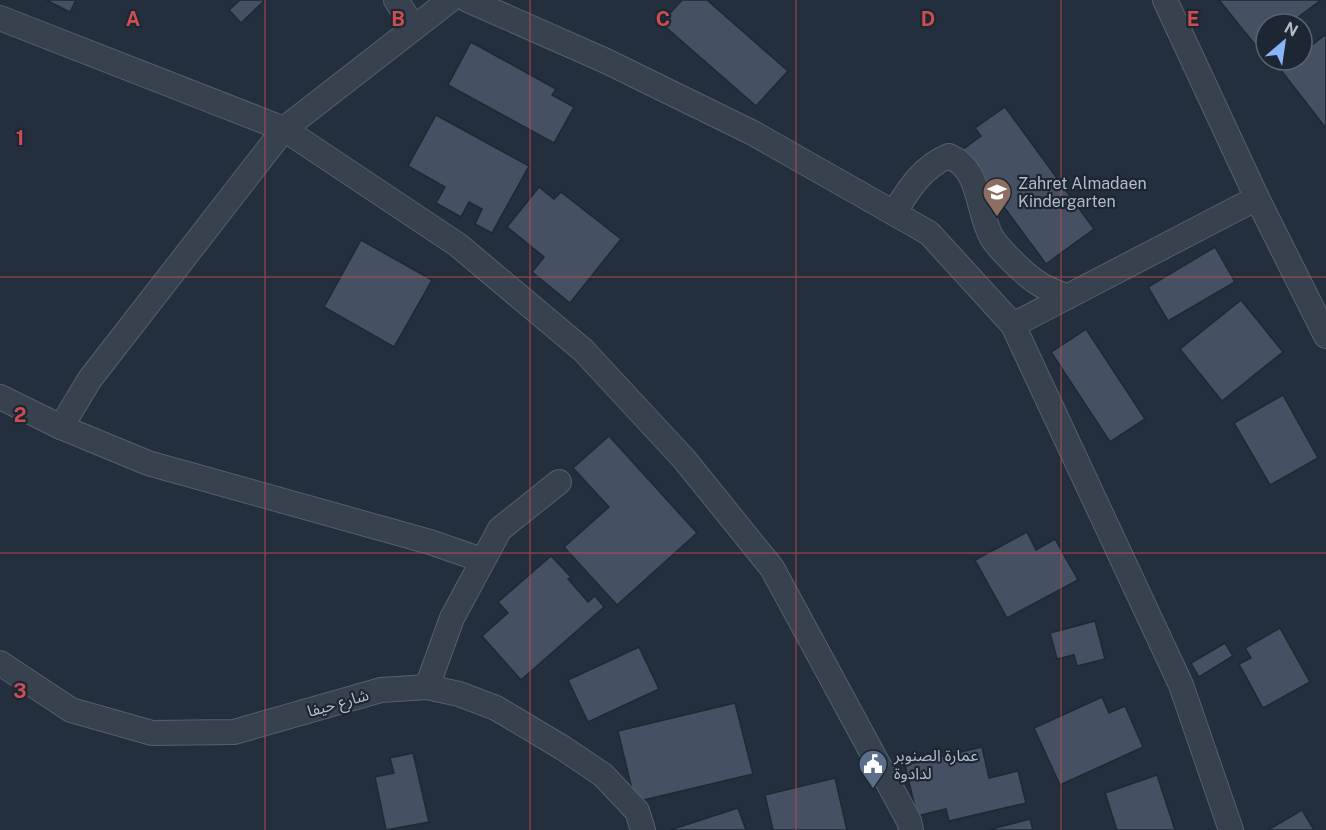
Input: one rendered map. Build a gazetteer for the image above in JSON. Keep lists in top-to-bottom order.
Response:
{
  "streets": {
    "street": ["شارع حيفا"]
  },
  "places": {
    "school or university": ["Zahret Almadaen Kindergarten"],
    "public building": ["عمارة الصنوبر لدادوة"]
  },
  "north": "top right",
  "grid": {
    "columns": [
      "A",
      "B",
      "C",
      "D",
      "E"
    ],
    "rows": ["1", "2", "3"]
  }
}
